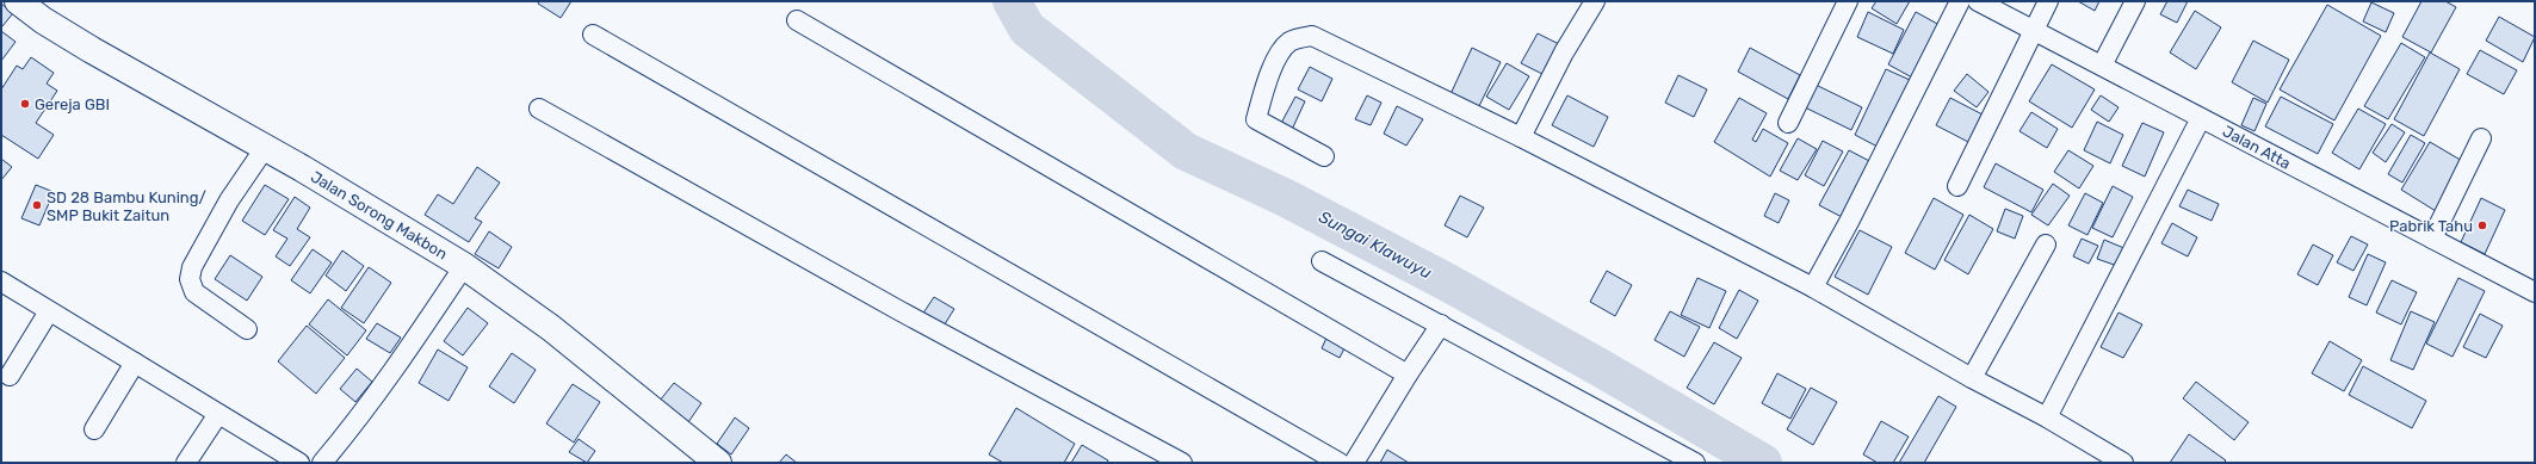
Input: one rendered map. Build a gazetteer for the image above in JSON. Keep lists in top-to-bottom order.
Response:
{
  "streets": {
    "highway": ["Jalan Sorong Makbon"],
    "street": ["Jalan Atta"]
  },
  "water": ["Sungai Klawuyu"],
  "places": ["Gereja GBI", "SD 28 Bambu Kuning/ SMP Bukit Zaitun", "Pabrik Tahu"]
}
